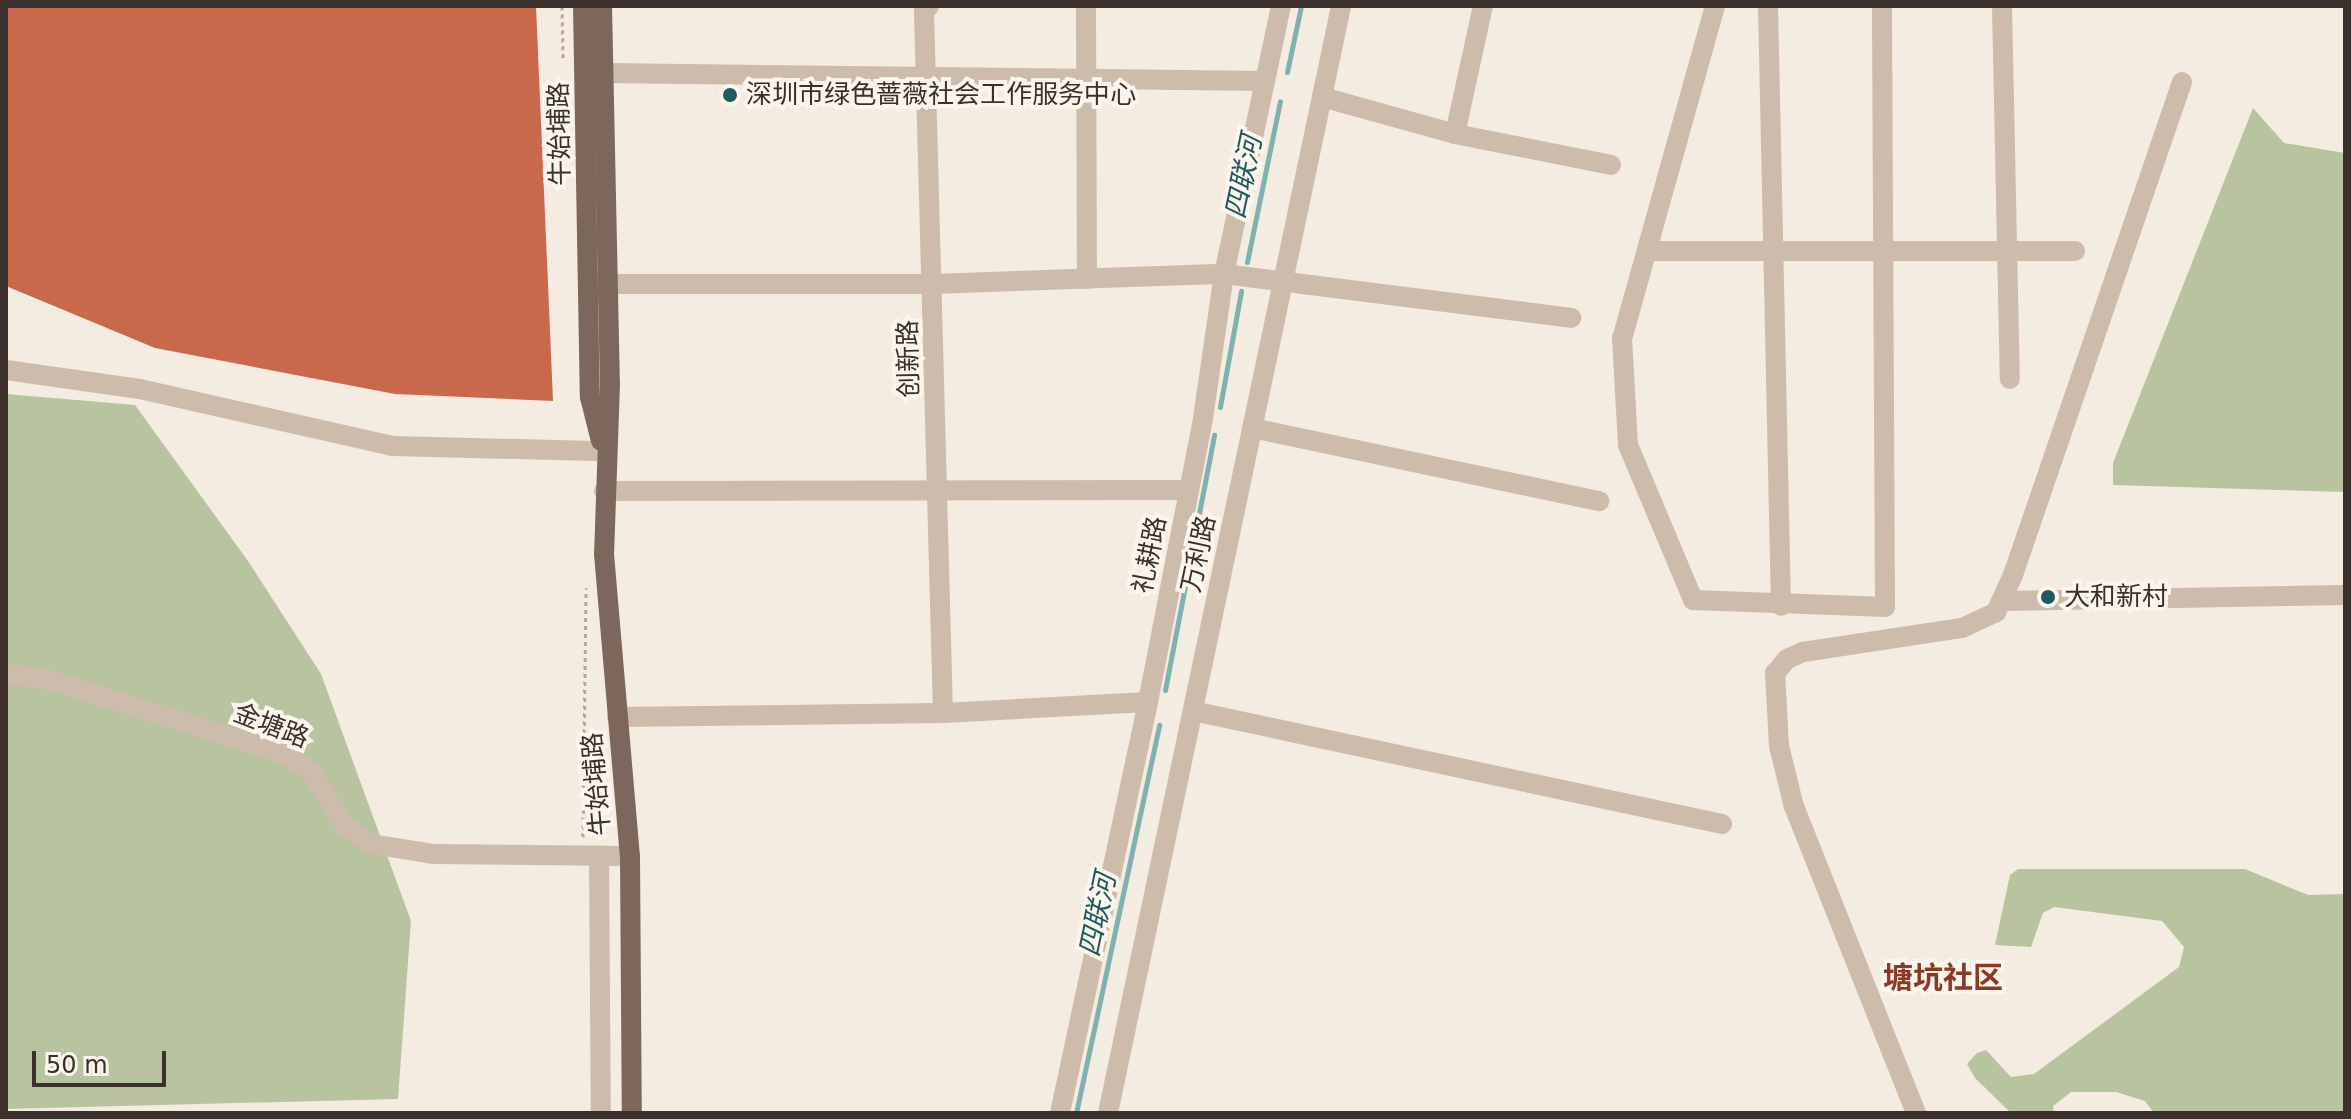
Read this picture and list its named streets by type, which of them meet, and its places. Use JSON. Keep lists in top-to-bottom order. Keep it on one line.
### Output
{"streets":{"main road":["牛始埔路"],"street":["创新路","万利路","礼耕路","金塘路"]},"crossings":[["牛始埔路","金塘路"]],"districts":["塘坑社区"],"water":["四联河"],"places":["深圳市绿色蔷薇社会工作服务中心","大和新村"],"scale_bar":"50 m"}
